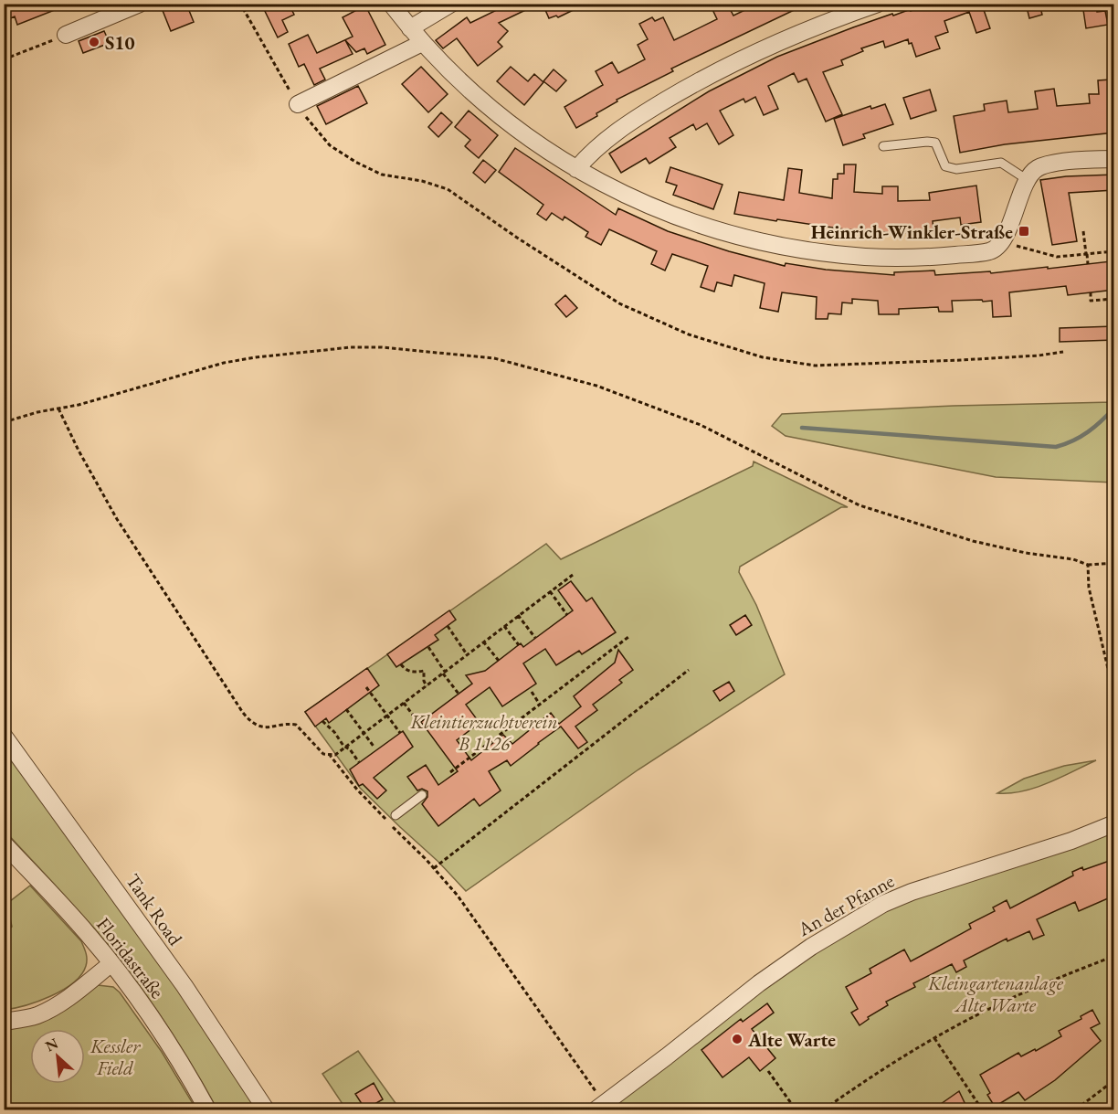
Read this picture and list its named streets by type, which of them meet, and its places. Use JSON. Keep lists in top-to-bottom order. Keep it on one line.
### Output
{"streets":{"street":["An der Pfanne","Tank Road","Floridastraße"]},"parks":["Kleintierzuchtverein B 1126","Kleingartenanlage Alte Warte","Kessler Field"],"places":{"other":["S10","Alte Warte"],"transit":["Heinrich-Winkler-Straße"]},"north":"top left"}
